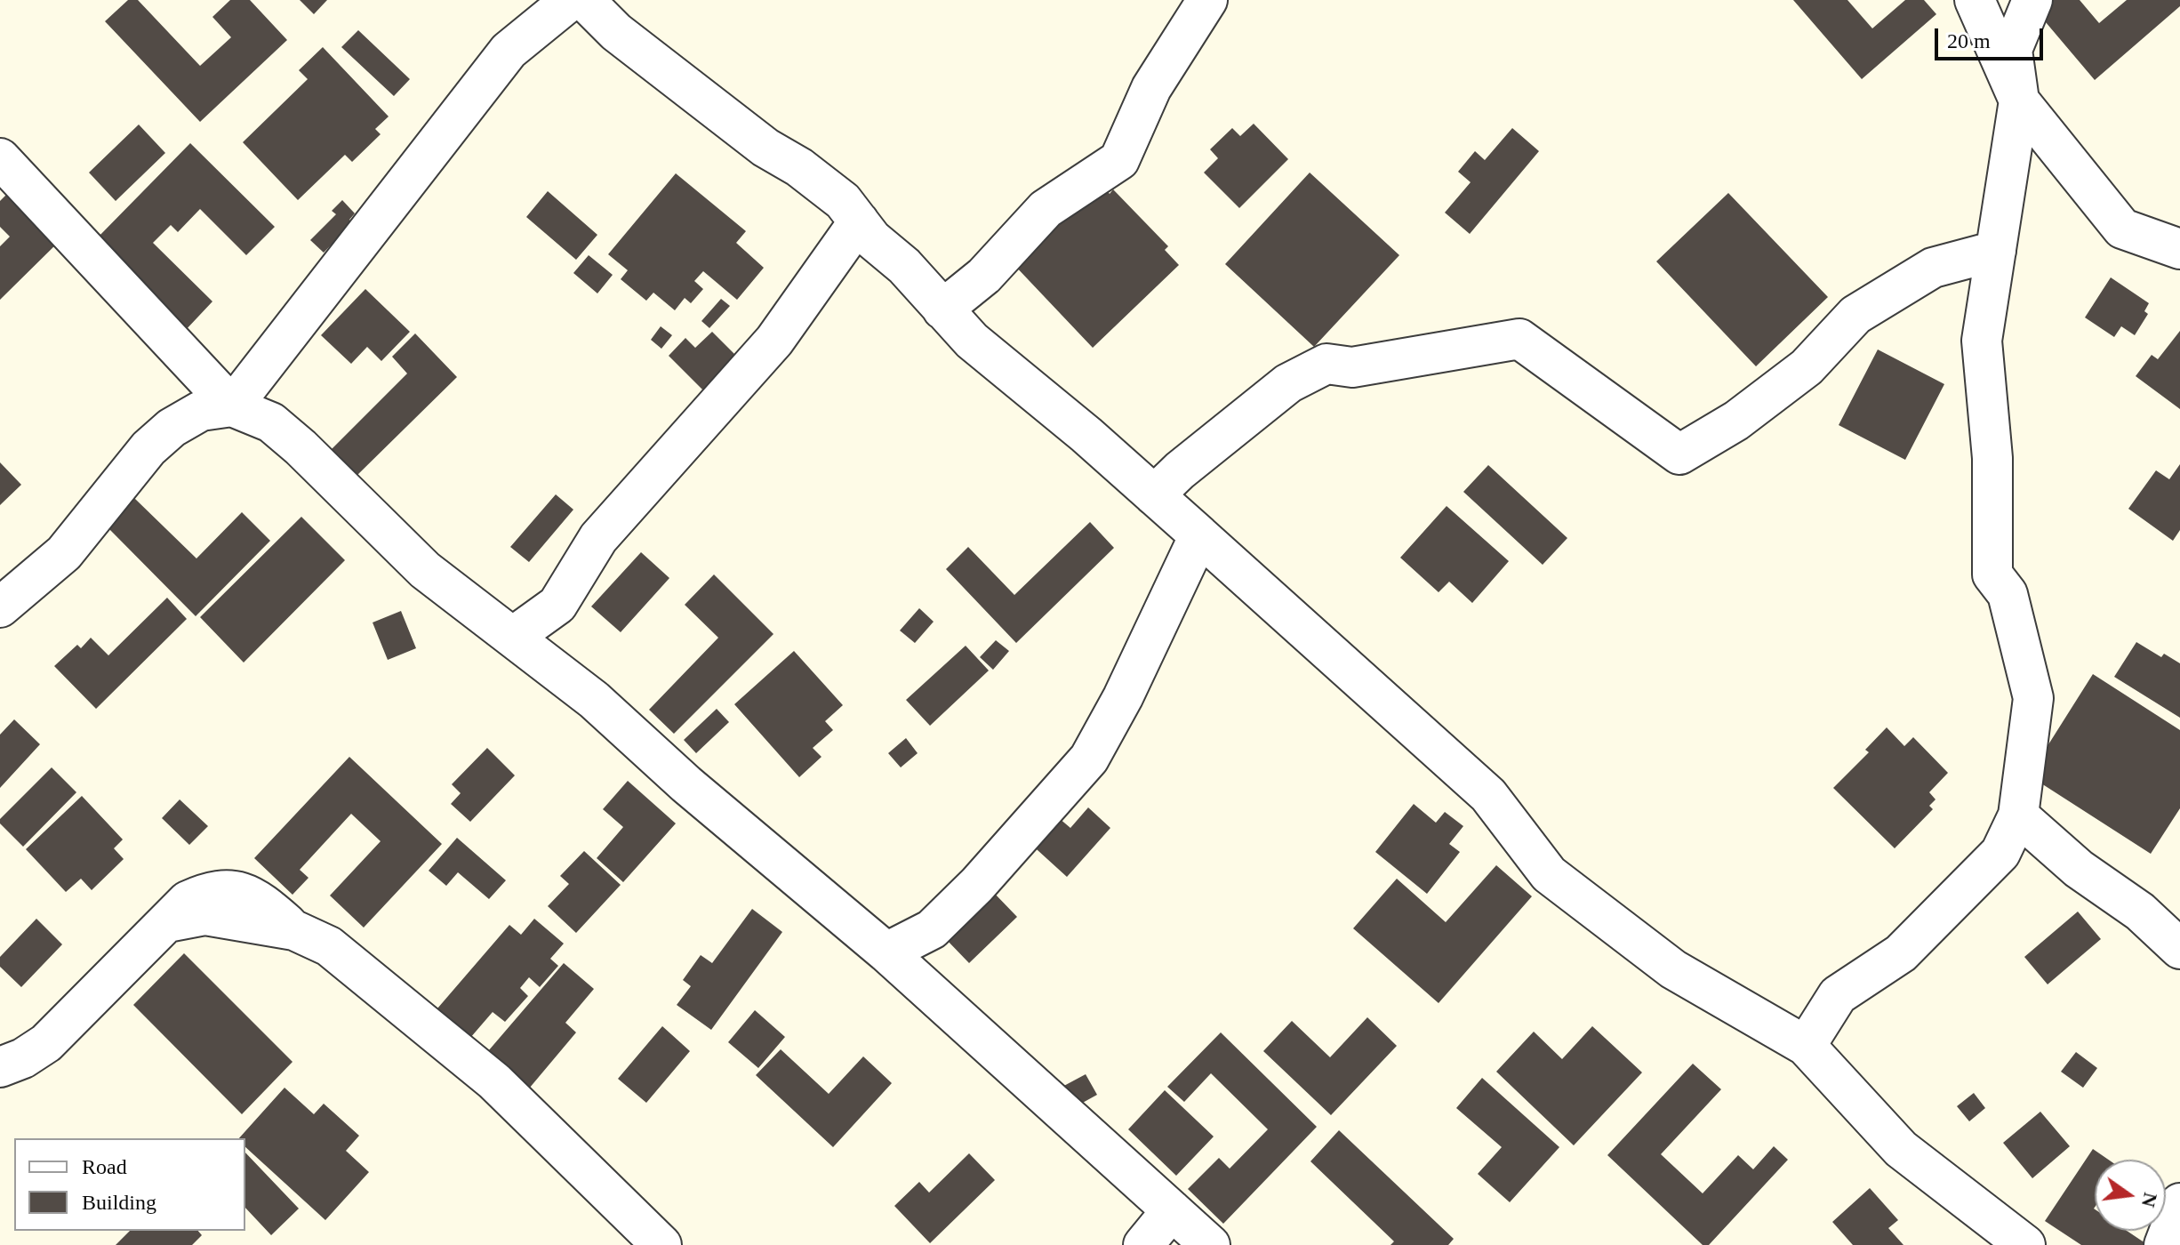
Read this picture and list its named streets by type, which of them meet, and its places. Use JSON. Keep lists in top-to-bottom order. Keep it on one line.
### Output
{"legend":["Road","Building"],"scale_bar":"20 m","north":"right"}
